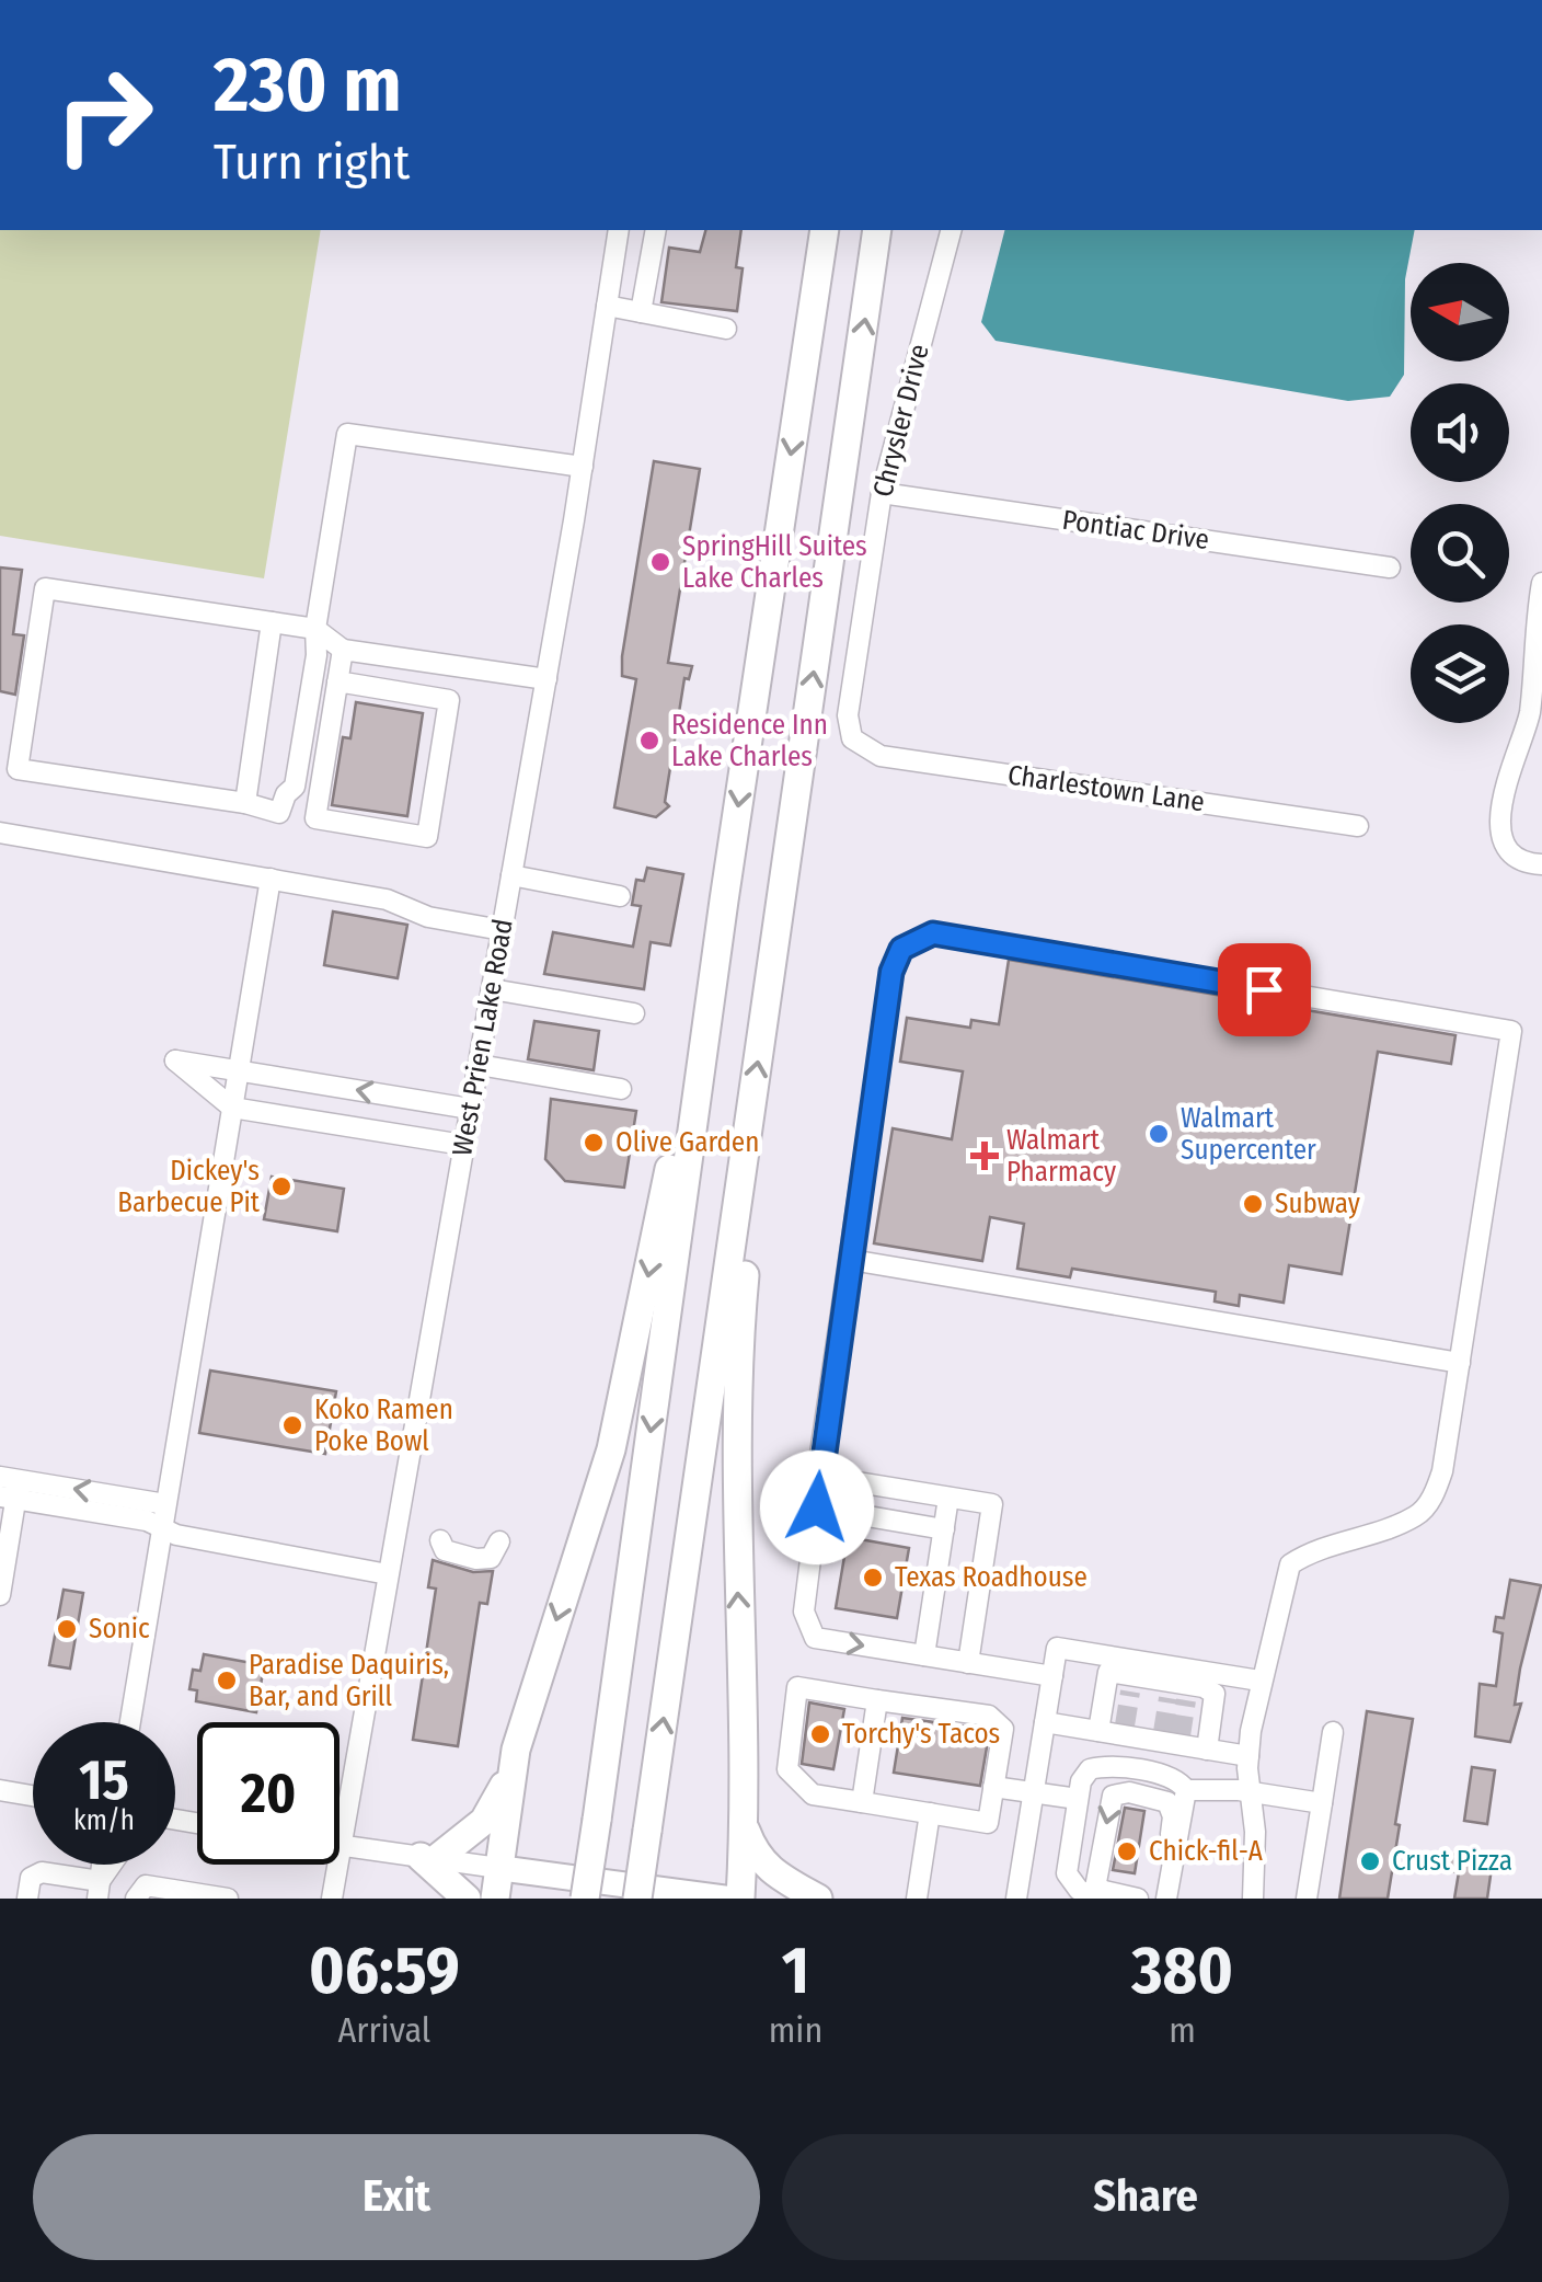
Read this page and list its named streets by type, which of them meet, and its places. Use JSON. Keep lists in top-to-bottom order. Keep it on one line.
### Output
{"streets":{"street":["Chrysler Drive","Pontiac Drive","Charlestown Lane","West Prien Lake Road"]},"crossings":[["Chrysler Drive","Pontiac Drive"],["Chrysler Drive","Charlestown Lane"]],"places":{"other":["SpringHill Suites Lake Charles","Residence Inn Lake Charles","Walmart Supercenter","Olive Garden","Dickey's Barbecue Pit","Subway","Koko Ramen Poke Bowl","Texas Roadhouse","Sonic","Paradise Daquiris, Bar, and Grill","Torchy's Tacos","Chick-fil-A","Crust Pizza"],"health":["Walmart Pharmacy"]},"north":"left","page":{"turn":["230 m","Turn right"],"speed":"15 km/h","limit":"20","eta":["06:59","Arrival","1","min","380","m"],"buttons":["Exit","Share"]}}
